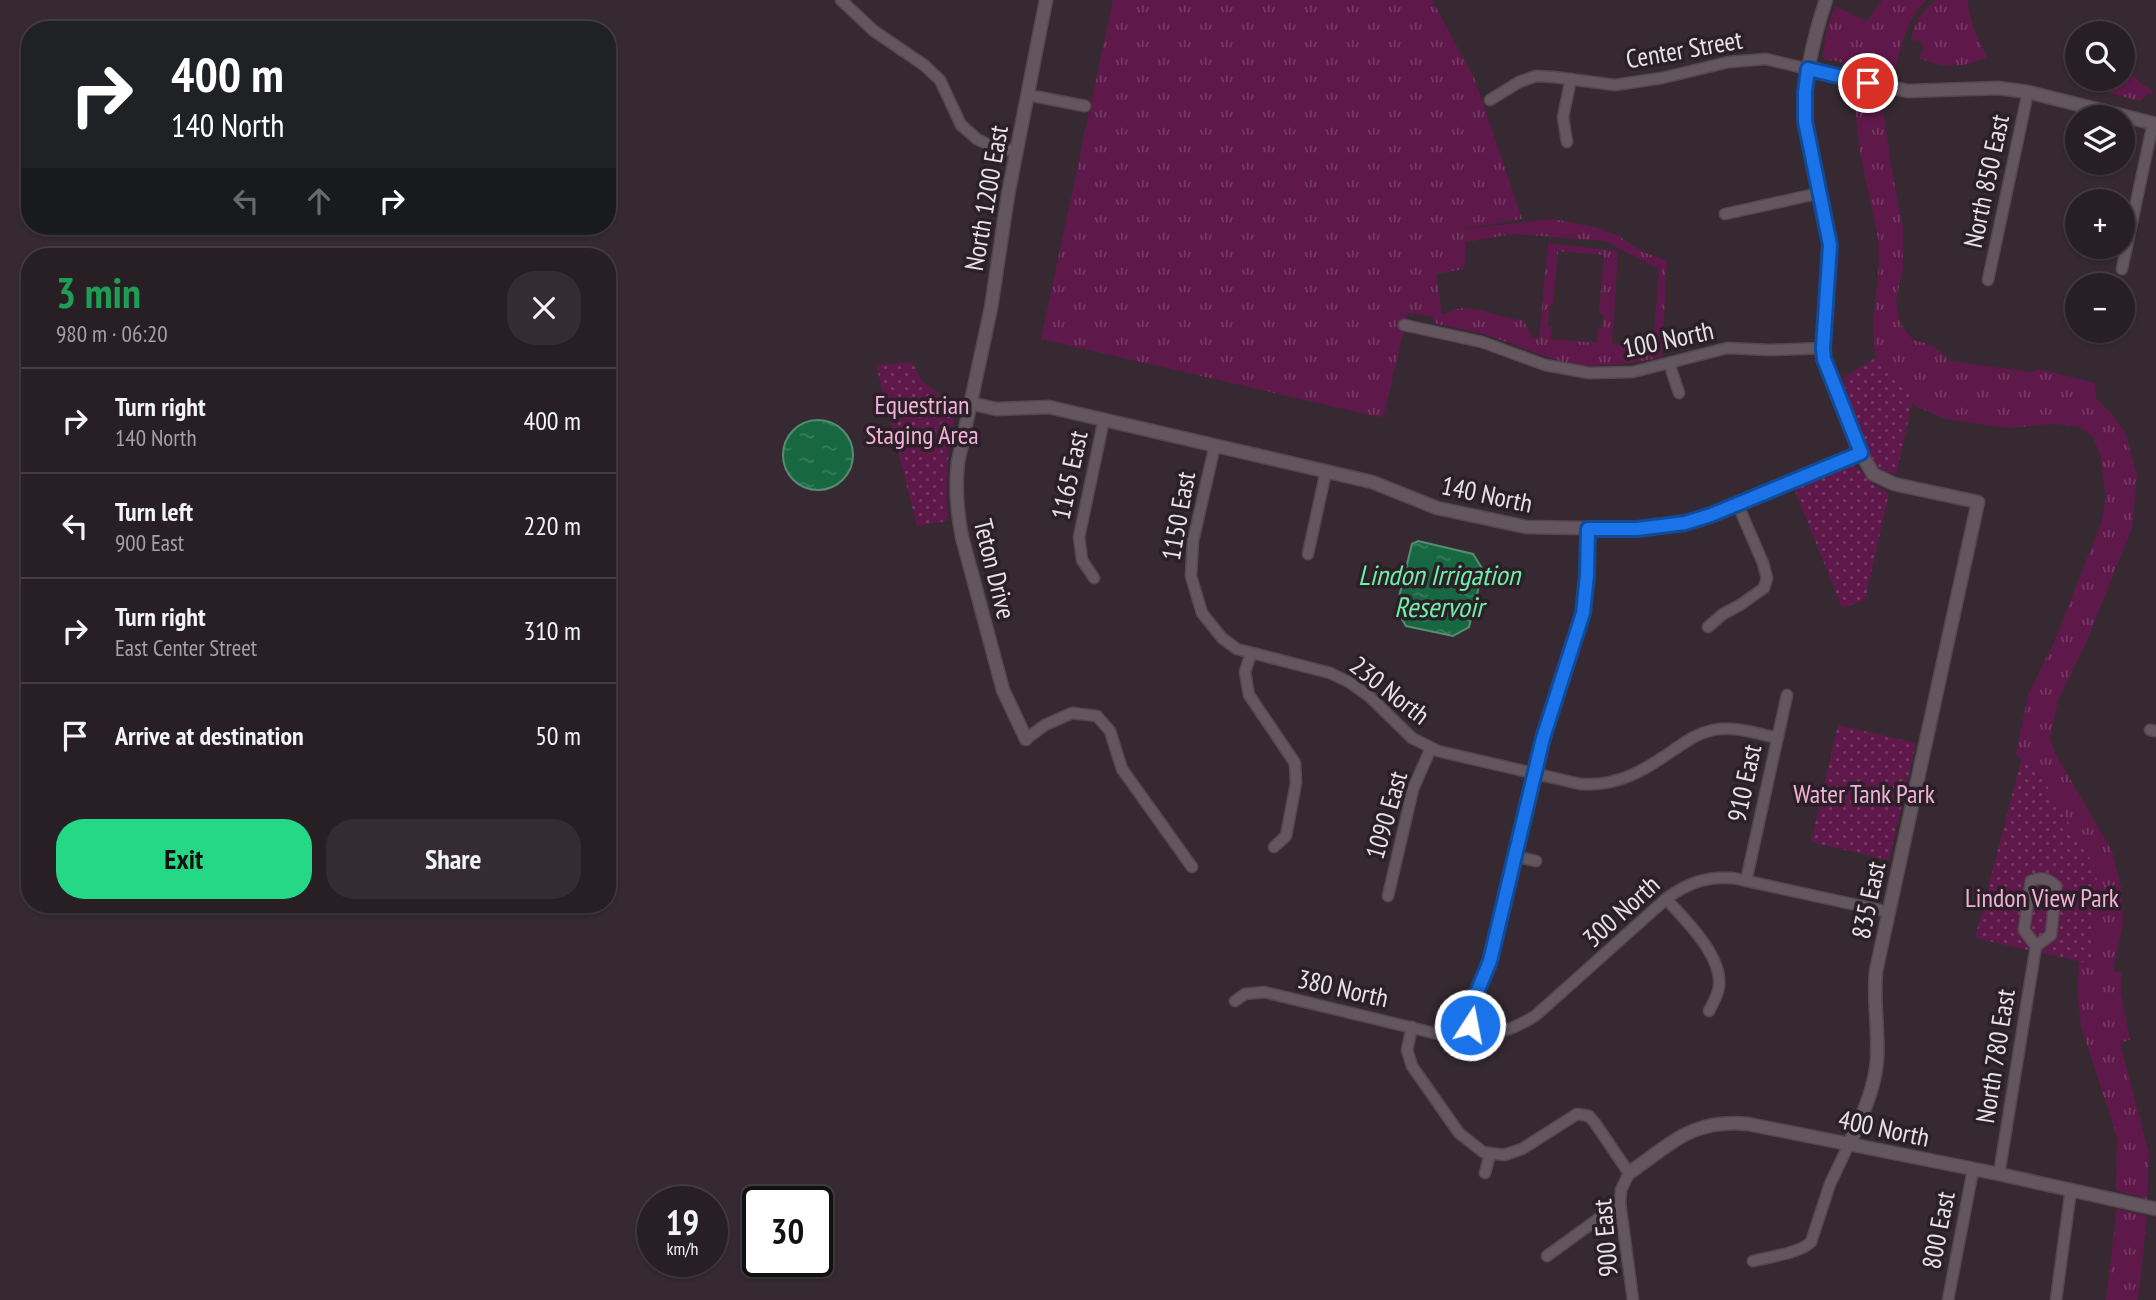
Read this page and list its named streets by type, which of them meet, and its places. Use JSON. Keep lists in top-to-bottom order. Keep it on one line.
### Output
{"streets":{"street":["Center Street","North 850 East","North 1200 East","100 North","1165 East","140 North","1150 East","Teton Drive","230 North","910 East","1090 East","835 East","300 North","380 North","North 780 East","400 North","800 East","900 East"]},"crossings":[["North 1200 East","140 North"],["North 1200 East","Teton Drive"],["1165 East","140 North"],["140 North","1150 East"],["140 North","Teton Drive"],["140 North","835 East"],["1150 East","230 North"],["230 North","910 East"],["230 North","1090 East"],["910 East","300 North"],["835 East","300 North"],["835 East","400 North"],["300 North","380 North"],["North 780 East","400 North"],["400 North","800 East"],["400 North","900 East"]],"water":["Lindon Irrigation Reservoir"],"parks":["Equestrian Staging Area","Water Tank Park","Lindon View Park"],"page":{"map_buttons":["+","−"],"turn":["400 m","140 North"],"heading":["3 min","980 m · 06:20"],"list":[{"name":"Turn right","note":"140 North","value":"400 m"},{"name":"Turn left","note":"900 East","value":"220 m"},{"name":"Turn right","note":"East Center Street","value":"310 m"},{"name":"Arrive at destination","value":"50 m"}],"buttons":["Exit","Share"],"speed":"19 km/h","limit":"30"}}
